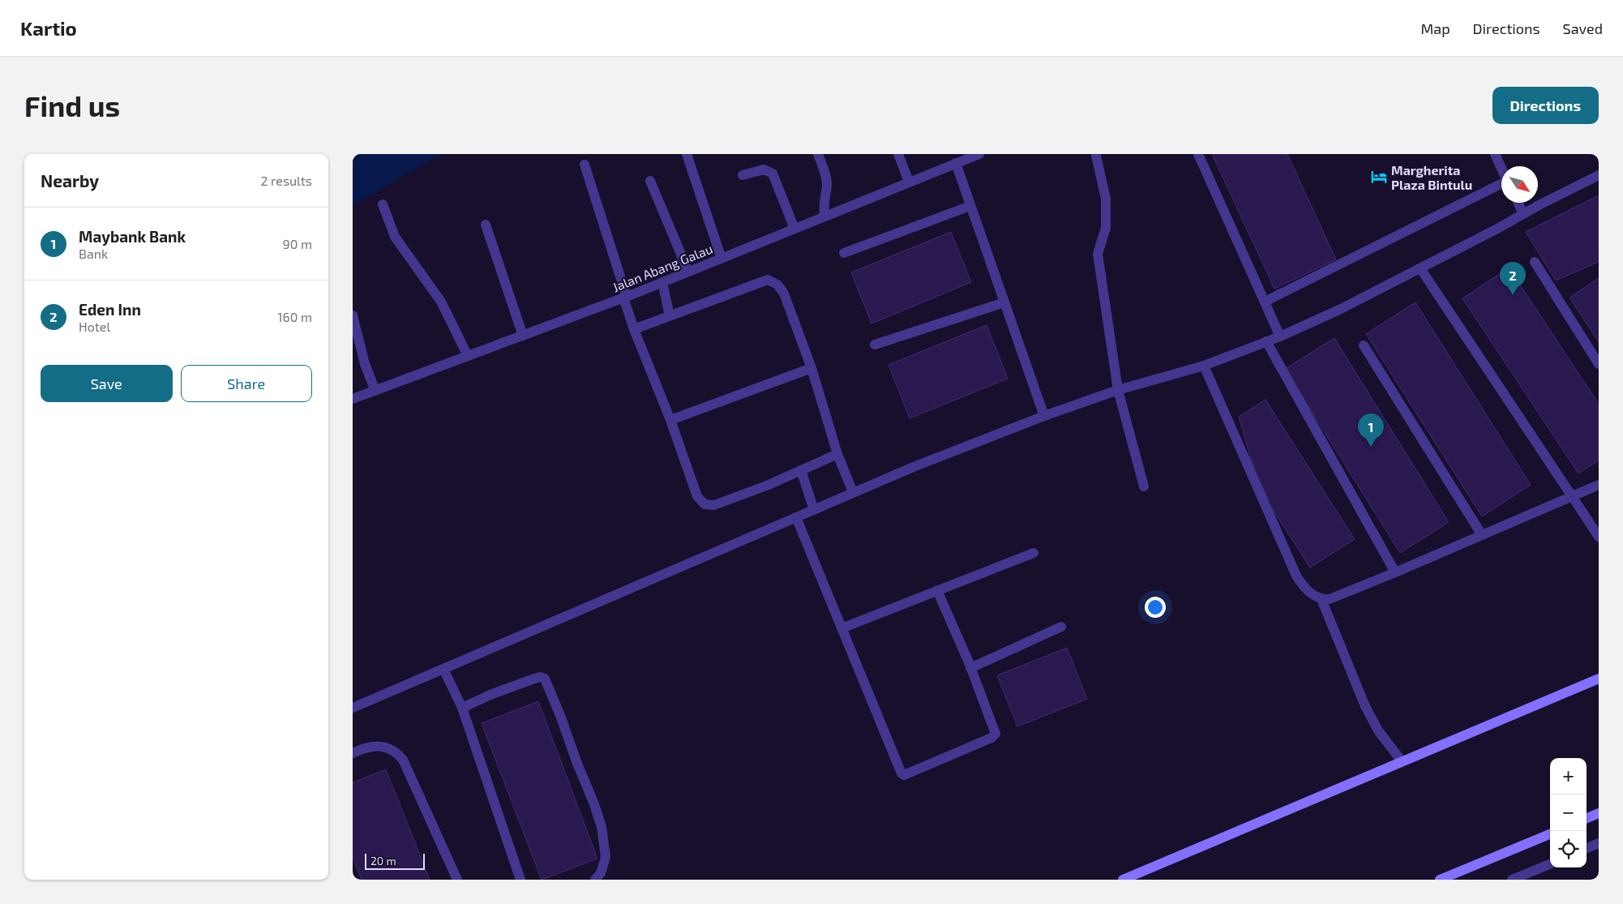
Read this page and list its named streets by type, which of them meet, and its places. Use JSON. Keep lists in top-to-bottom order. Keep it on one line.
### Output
{"streets":{"street":["Jalan Abang Galau"]},"places":{"hotel":["Margherita Plaza Bintulu"]},"scale_bar":"20 m","north":"bottom right","page":{"header":"Kartio","nav":["Map","Directions","Saved"],"buttons":["Directions",["Save","Share"]],"title":"Find us","heading":["Nearby","2 results"],"list":[{"mark":"1","name":"Maybank Bank","note":"Bank","value":"90 m"},{"mark":"2","name":"Eden Inn","note":"Hotel","value":"160 m"}],"pins":["2","1"],"map_buttons":["+","−"],"scale":"20 m"}}
